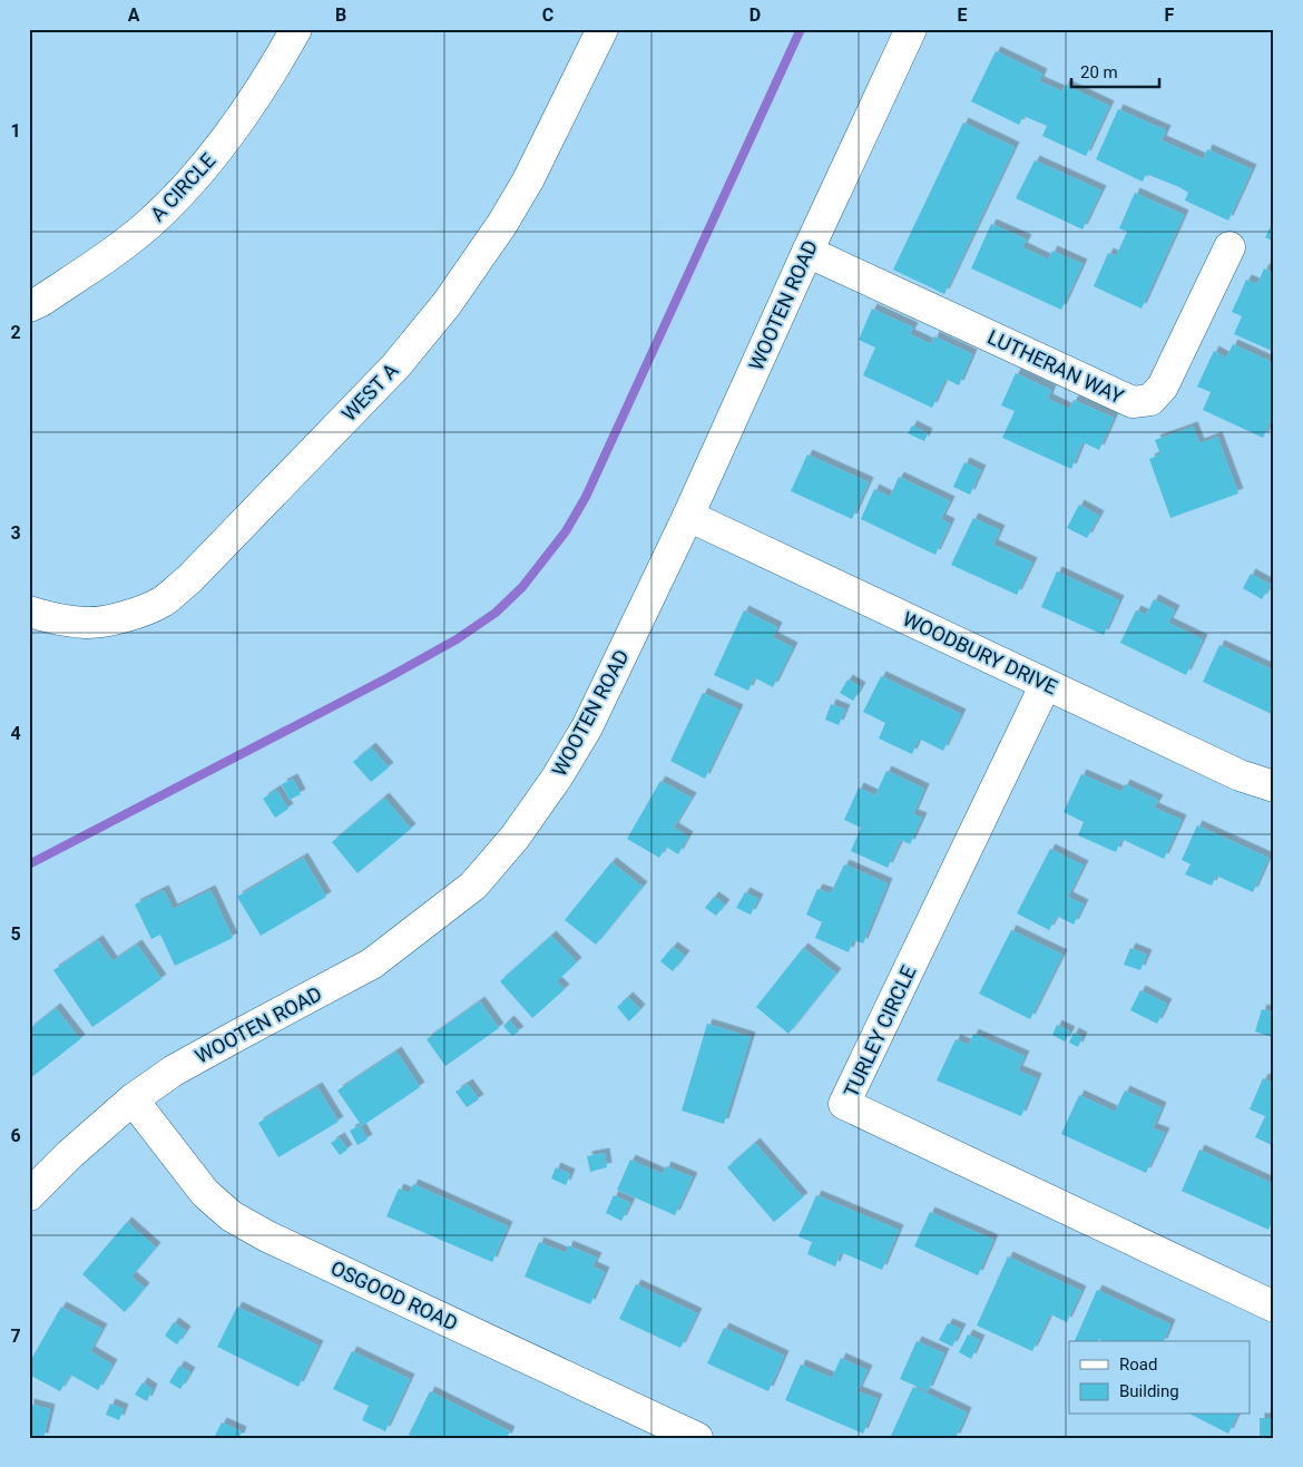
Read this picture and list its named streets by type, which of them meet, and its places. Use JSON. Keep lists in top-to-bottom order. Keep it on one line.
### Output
{"streets":{"street":["A CIRCLE","WOOTEN ROAD","LUTHERAN WAY","WEST A","WOODBURY DRIVE","TURLEY CIRCLE","OSGOOD ROAD"]},"crossings":[["WOOTEN ROAD","LUTHERAN WAY"],["WOOTEN ROAD","WOODBURY DRIVE"],["WOOTEN ROAD","OSGOOD ROAD"],["WOODBURY DRIVE","TURLEY CIRCLE"]],"legend":["Road","Building"],"scale_bar":"20 m","grid":{"columns":["A","B","C","D","E","F"],"rows":["1","2","3","4","5","6","7"]}}
